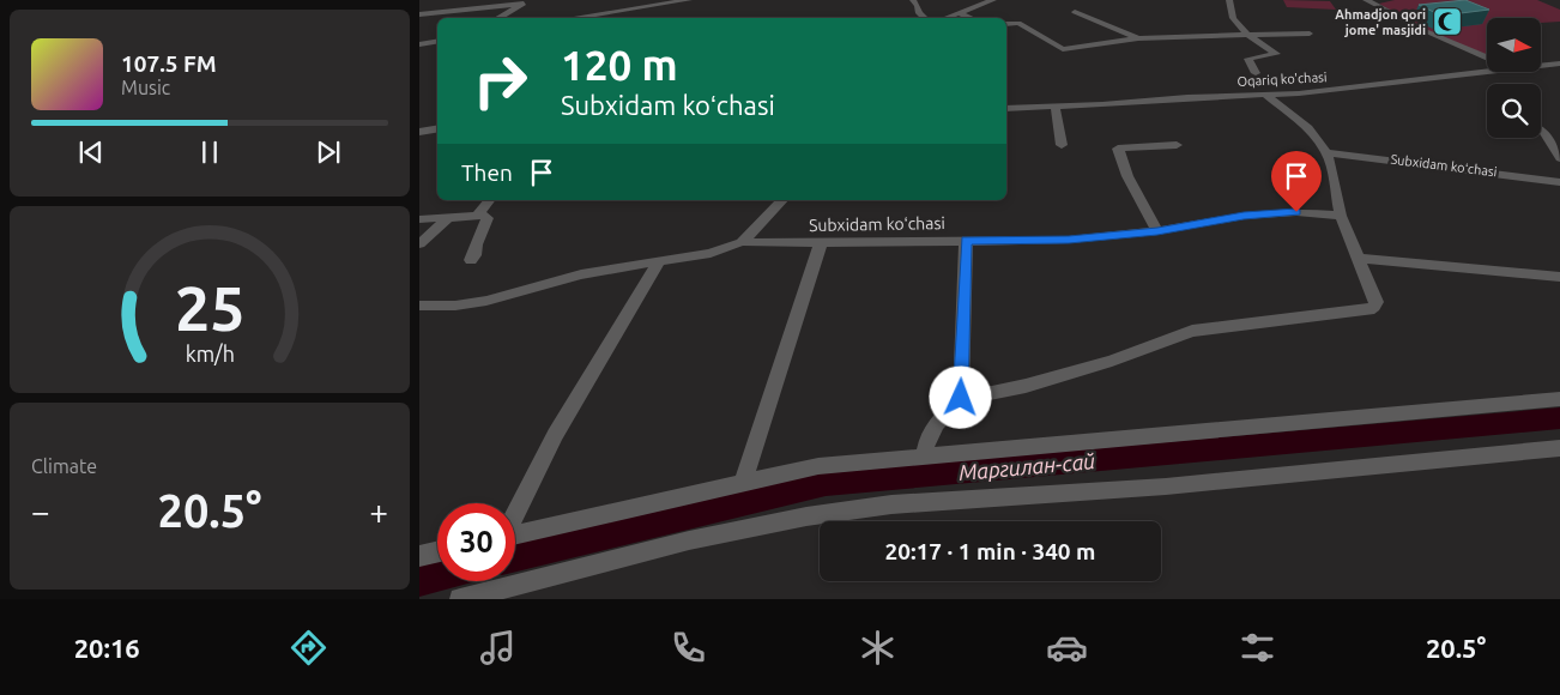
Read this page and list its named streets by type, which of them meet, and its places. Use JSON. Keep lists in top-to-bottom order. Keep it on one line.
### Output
{"streets":{"street":["Oqariq ko'chasi","Subxidam koʻchasi"]},"water":["Маргилан-сай"],"places":{"mosque":["Ahmadjon qori jome' masjidi"]},"north":"right","page":{"turn":["120 m","Subxidam koʻchasi"],"song":["107.5 FM","Music"],"then":"Then","tile":"Climate","heat":["−","20.5°","+"],"limit":"30","trip":"20:17 · 1 min · 340 m","tabs":["20:16","20.5°"],"gauge":["25","km/h"]}}
